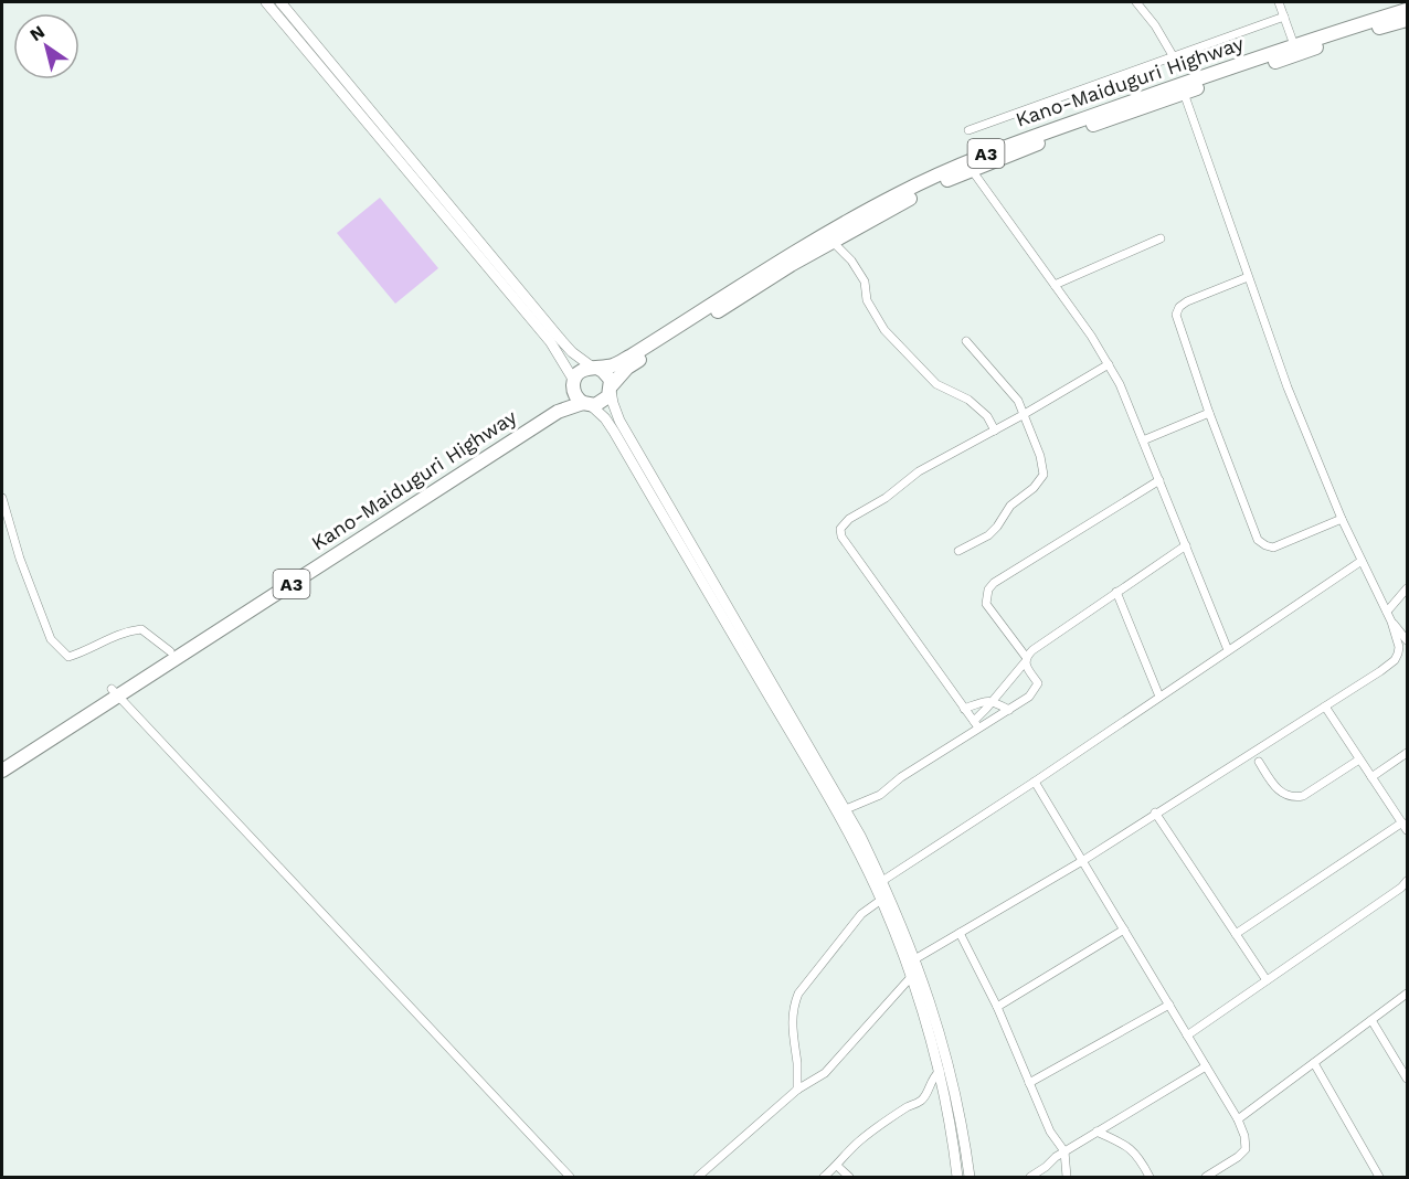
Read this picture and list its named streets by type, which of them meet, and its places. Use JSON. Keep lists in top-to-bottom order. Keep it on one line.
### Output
{"streets":{"highway":["Kano-Maiduguri Highway","A3"]},"crossings":[["Kano-Maiduguri Highway","A3"]],"north":"top left"}
